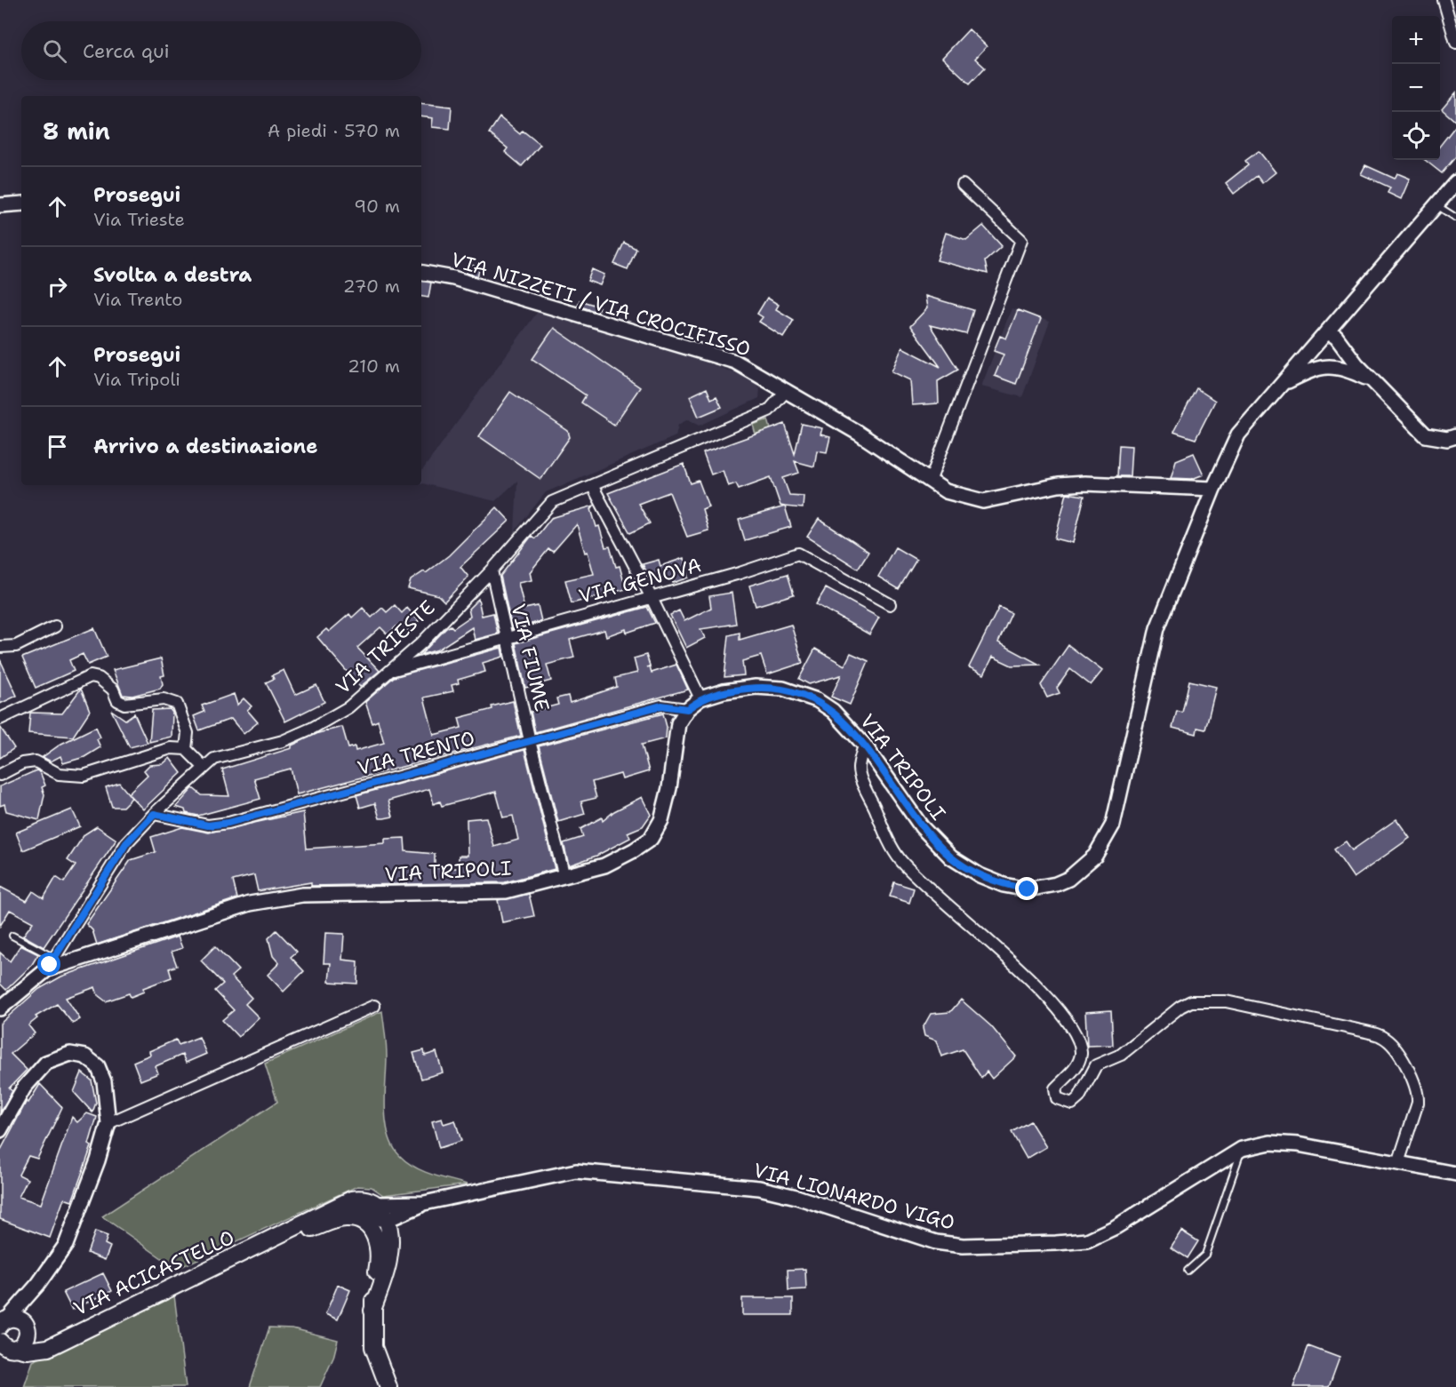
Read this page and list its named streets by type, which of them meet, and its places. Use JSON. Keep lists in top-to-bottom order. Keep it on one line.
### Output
{"streets":{"main road":["VIA ACICASTELLO"],"street":["VIA NIZZETI / VIA CROCIFISSO","VIA GENOVA","VIA TRIESTE","VIA FIUME","VIA TRENTO","VIA TRIPOLI","VIA LIONARDO VIGO"]},"crossings":[["VIA NIZZETI / VIA CROCIFISSO","VIA TRIESTE"],["VIA NIZZETI / VIA CROCIFISSO","VIA TRIPOLI"],["VIA GENOVA","VIA TRIESTE"],["VIA GENOVA","VIA FIUME"],["VIA TRIESTE","VIA FIUME"],["VIA TRIESTE","VIA TRENTO"],["VIA TRIESTE","VIA TRIPOLI"],["VIA FIUME","VIA TRENTO"],["VIA FIUME","VIA TRIPOLI"],["VIA TRENTO","VIA TRIPOLI"]],"page":{"map_buttons":["+","−"],"search":"Cerca qui","heading":["8 min","A piedi · 570 m"],"list":[["Prosegui","Via Trieste","90 m"],["Svolta a destra","Via Trento","270 m"],["Prosegui","Via Tripoli","210 m"],"Arrivo a destinazione"]}}
